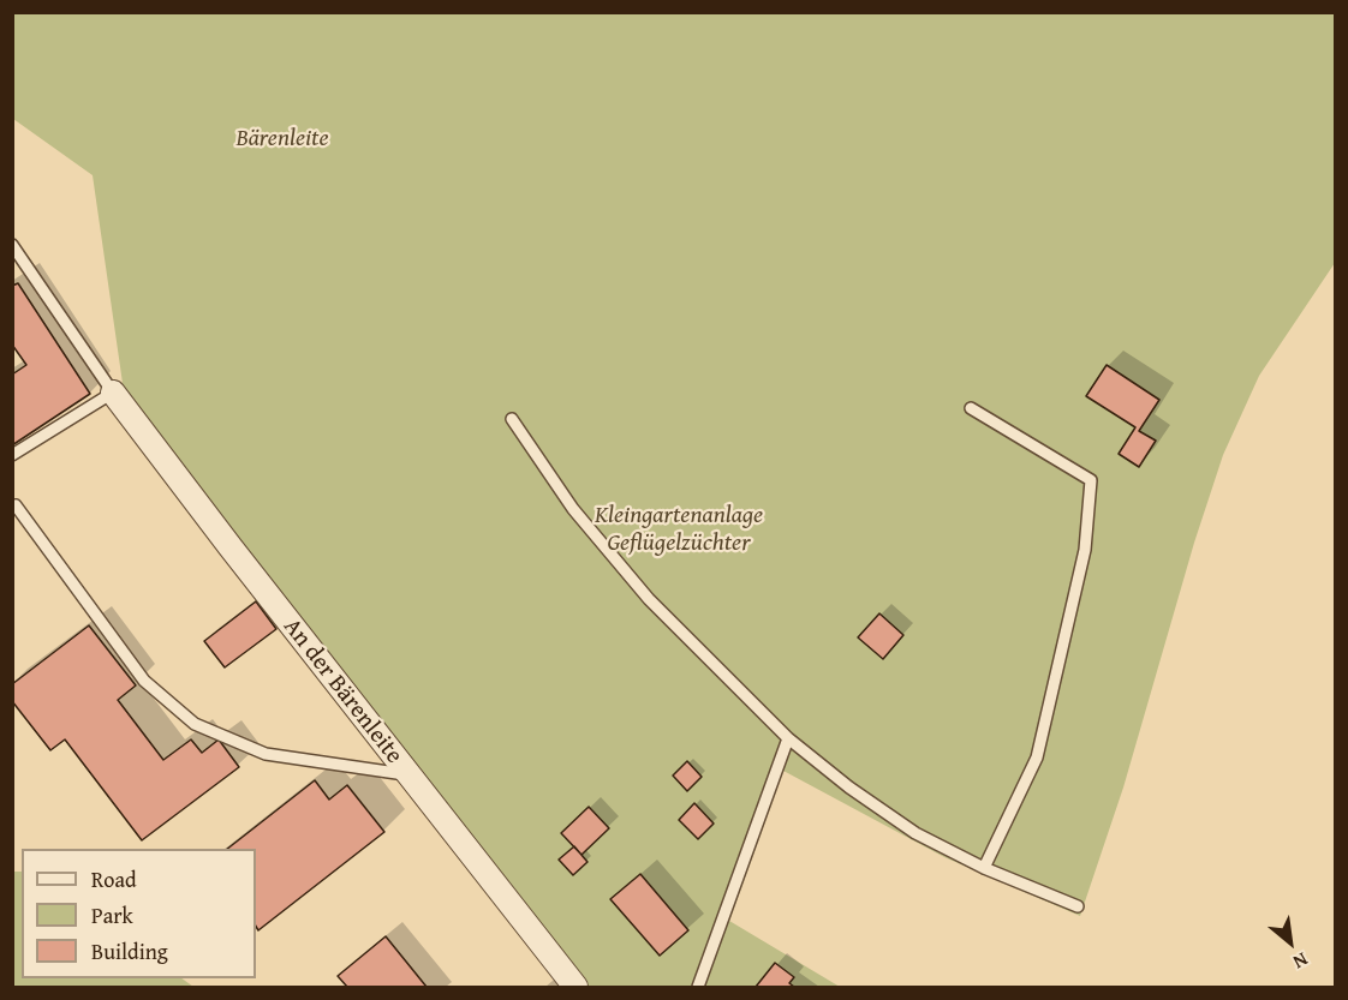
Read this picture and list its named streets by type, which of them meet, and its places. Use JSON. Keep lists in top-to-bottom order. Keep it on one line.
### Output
{"streets":{"street":["An der Bärenleite"]},"parks":["Bärenleite","Kleingartenanlage Geflügelzüchter"],"legend":["Road","Park","Building"],"north":"bottom right"}
